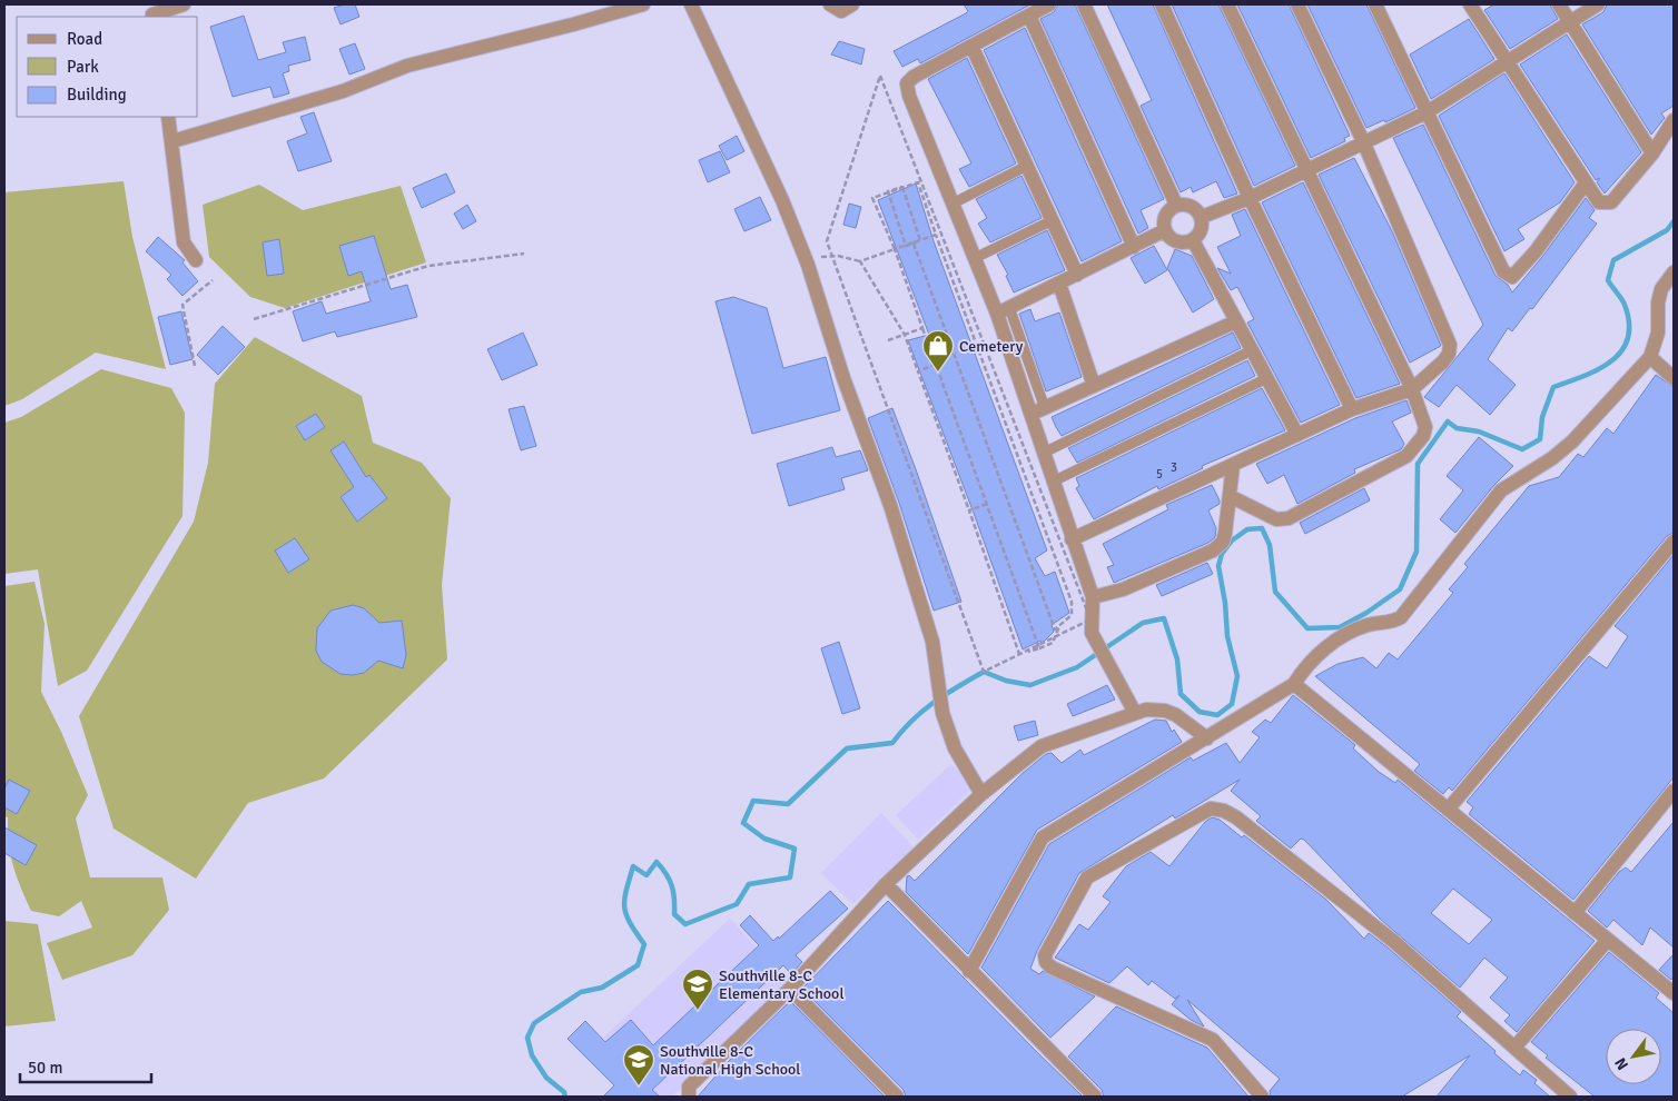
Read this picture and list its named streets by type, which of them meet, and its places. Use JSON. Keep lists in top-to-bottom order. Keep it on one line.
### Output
{"places":{"shop":["Cemetery"],"school or university":["Southville 8-C Elementary School","Southville 8-C National High School"]},"house_numbers":["3","5"],"legend":["Road","Park","Building"],"scale_bar":"50 m","north":"bottom left"}
